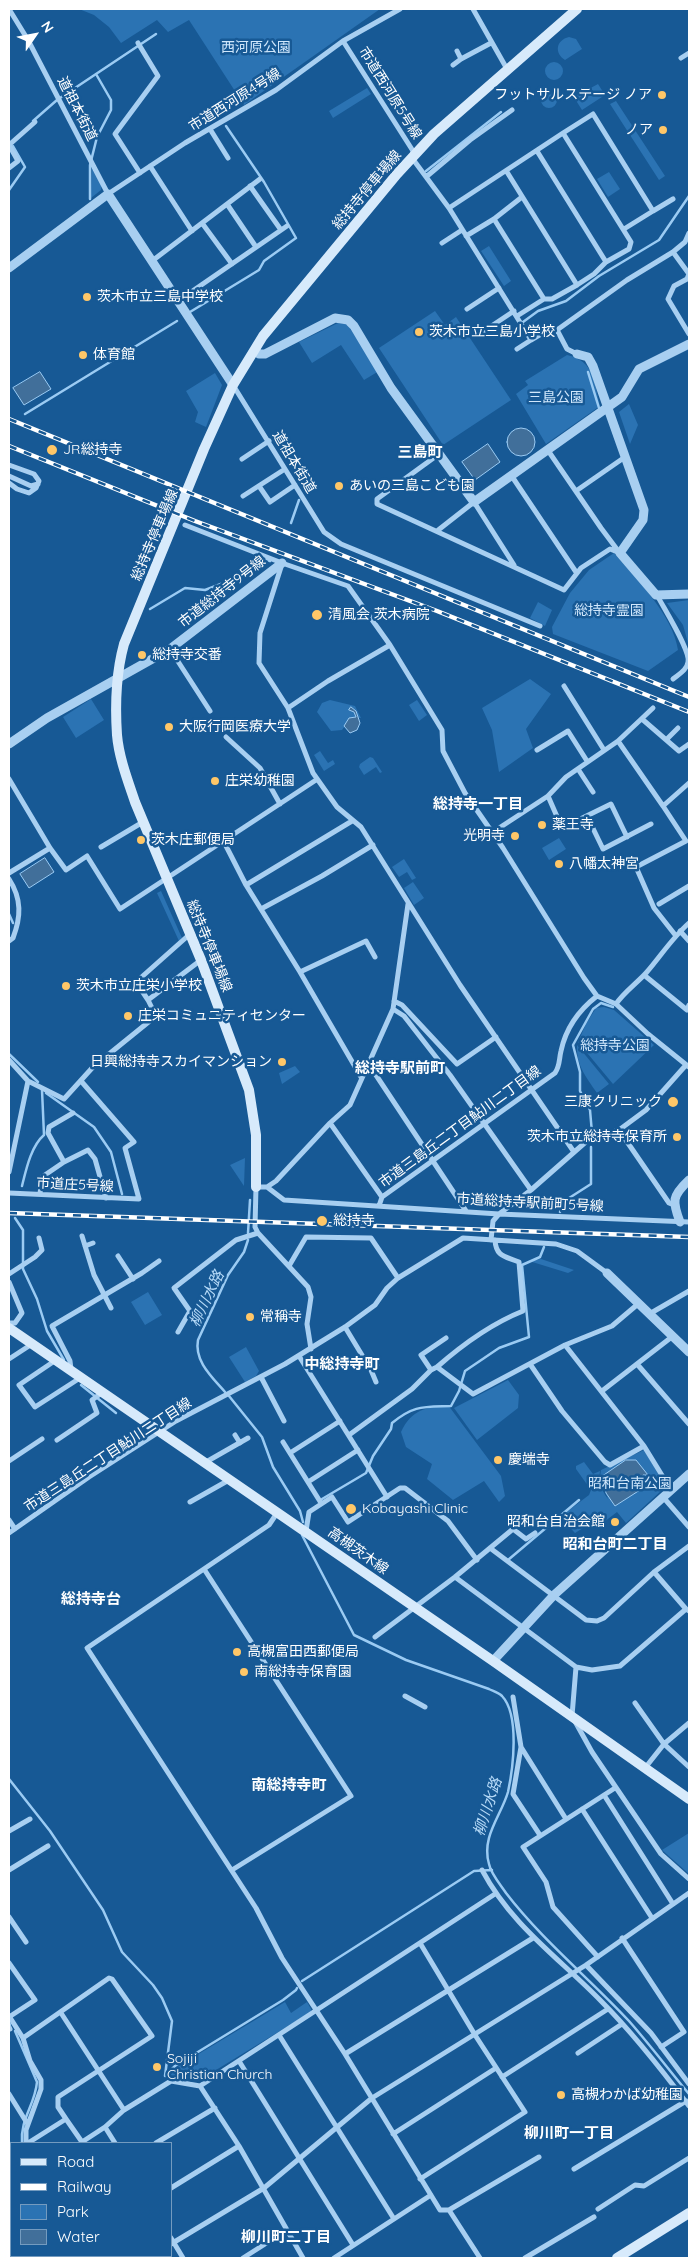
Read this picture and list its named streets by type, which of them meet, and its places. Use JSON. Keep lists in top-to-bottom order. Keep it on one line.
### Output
{"streets":{"main road":["総持寺停車場線","高槻茨木線"],"street":["市道西河原5号線","市道西河原4号線","道祖本街道","市道総持寺9号線","市道三島丘二丁目鮎川二丁目線","市道庄5号線","市道総持寺駅前町5号線"]},"crossings":[["市道西河原5号線","市道西河原4号線"],["市道西河原5号線","総持寺停車場線"],["市道西河原4号線","道祖本街道"],["道祖本街道","総持寺停車場線"],["総持寺停車場線","市道総持寺9号線"],["市道三島丘二丁目鮎川二丁目線","市道総持寺駅前町5号線"],["市道三島丘二丁目鮎川二丁目線","高槻茨木線"]],"districts":["三島町","総持寺一丁目","総持寺駅前町","中総持寺町","昭和台町二丁目","総持寺台","南総持寺町","柳川町一丁目","柳川町二丁目"],"water":["柳川水路"],"parks":["西河原公園","三島公園","総持寺霊園","総持寺公園","昭和台南公園"],"places":["フットサルステージ ノア","ノア","茨木市立三島中学校","茨木市立三島小学校","体育館","JR総持寺","あいの三島こども園","清風会 茨木病院","総持寺交番","大阪行岡医療大学","庄栄幼稚園","薬王寺","光明寺","茨木庄郵便局","八幡太神宮","茨木市立庄栄小学校","庄栄コミュニティセンター","日興総持寺スカイマンション","三康クリニック","茨木市立総持寺保育所","総持寺","常稱寺","慶端寺","Kobayashi Clinic","昭和台自治会館","高槻富田西郵便局","南総持寺保育園","Sojiji Christian Church","高槻わかば幼稚園"],"legend":["Road","Railway","Park","Water"],"north":"top right"}
